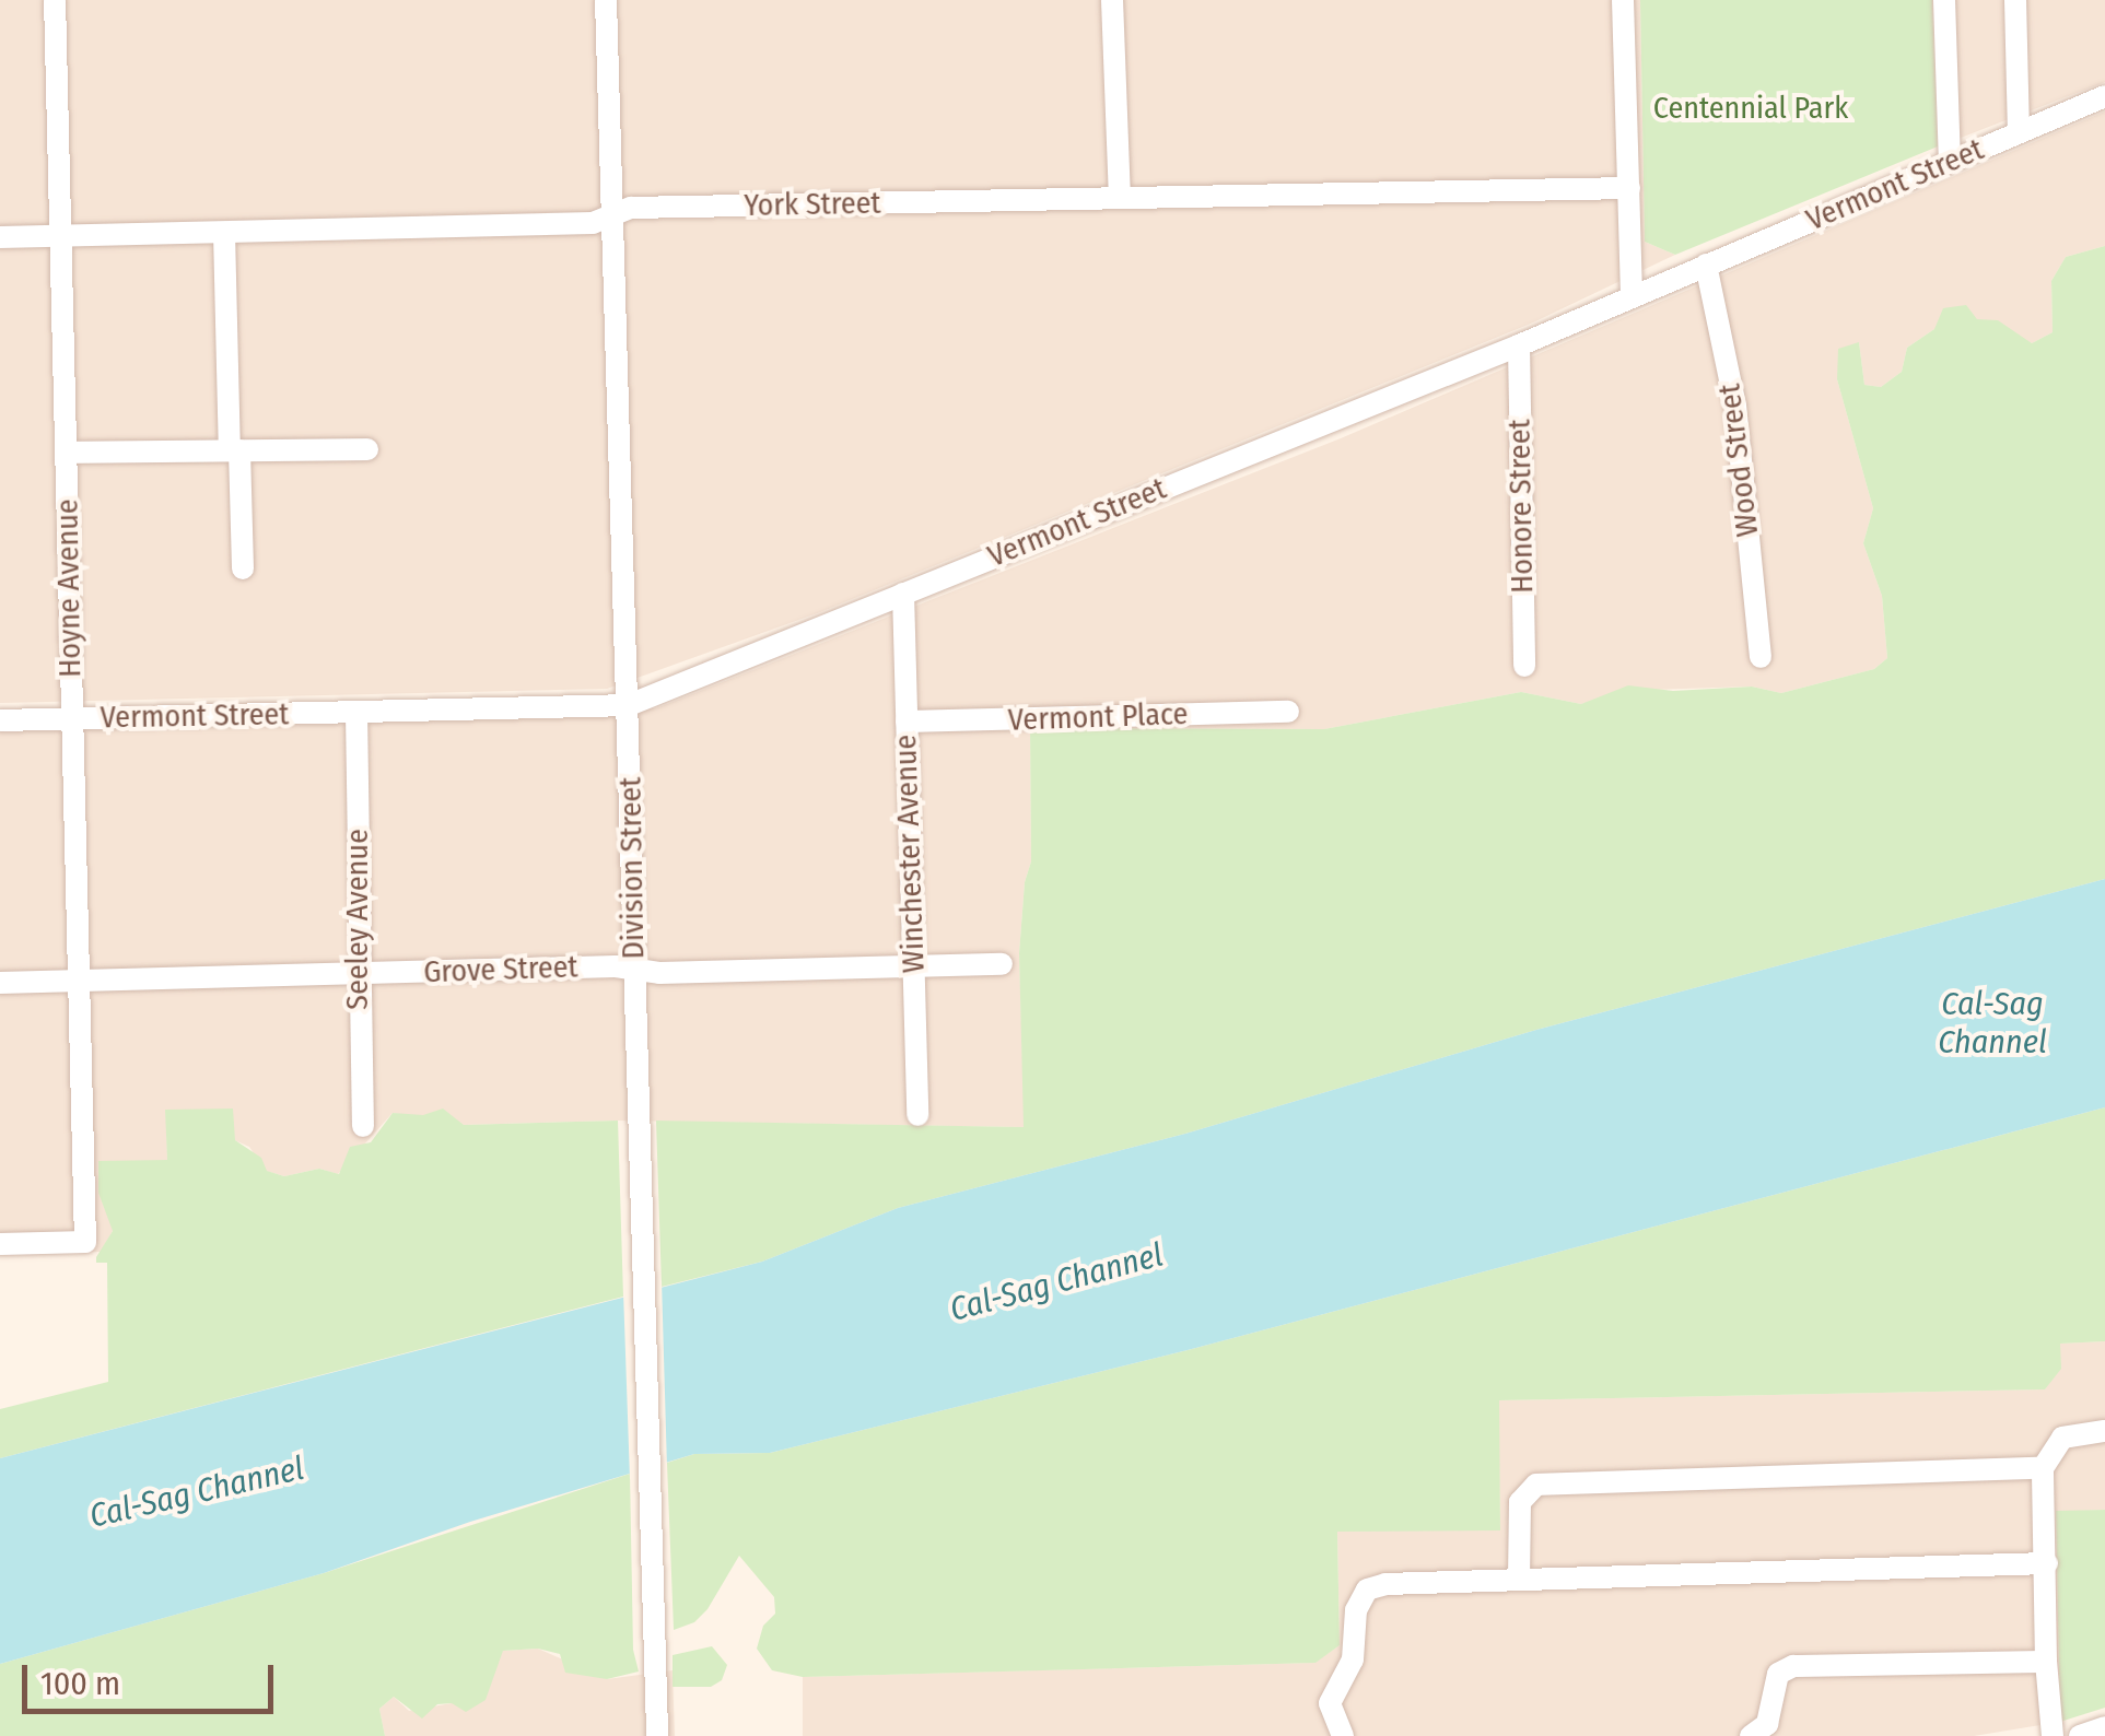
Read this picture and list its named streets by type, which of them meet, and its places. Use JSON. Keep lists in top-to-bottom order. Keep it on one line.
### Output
{"streets":{"street":["Vermont Street","York Street","Wood Street","Honore Street","Hoyne Avenue","Vermont Place","Winchester Avenue","Division Street","Seeley Avenue","Grove Street"]},"crossings":[["Vermont Street","Wood Street"],["Vermont Street","Honore Street"],["Vermont Street","Hoyne Avenue"],["Vermont Street","Winchester Avenue"],["Vermont Street","Division Street"],["Vermont Street","Seeley Avenue"],["York Street","Hoyne Avenue"],["York Street","Division Street"],["Hoyne Avenue","Grove Street"],["Vermont Place","Winchester Avenue"],["Winchester Avenue","Grove Street"],["Division Street","Grove Street"],["Seeley Avenue","Grove Street"]],"water":["Cal-Sag Channel"],"parks":["Centennial Park"],"scale_bar":"100 m"}
